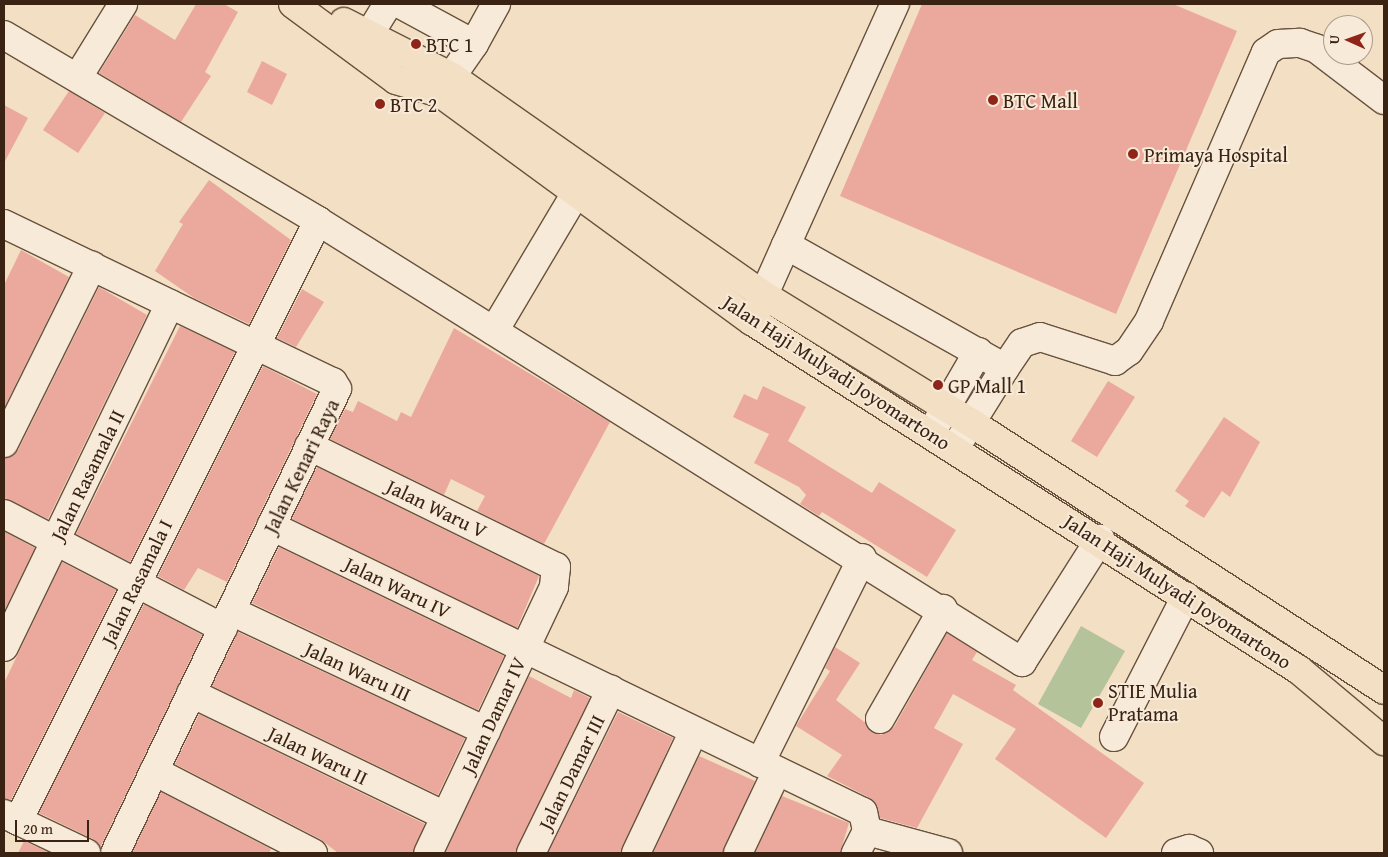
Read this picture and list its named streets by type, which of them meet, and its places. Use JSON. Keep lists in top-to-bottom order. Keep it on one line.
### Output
{"streets":{"main road":["Jalan Haji Mulyadi Joyomartono"],"street":["Jalan Kenari Raya","Jalan Rasamala II","Jalan Waru V","Jalan Rasamala I","Jalan Waru IV","Jalan Waru III","Jalan Damar IV","Jalan Waru II","Jalan Damar III"]},"crossings":[["Jalan Kenari Raya","Jalan Rasamala II"],["Jalan Kenari Raya","Jalan Waru V"],["Jalan Kenari Raya","Jalan Rasamala I"],["Jalan Kenari Raya","Jalan Waru IV"],["Jalan Kenari Raya","Jalan Waru III"],["Jalan Kenari Raya","Jalan Waru II"],["Jalan Rasamala II","Jalan Waru III"],["Jalan Waru V","Jalan Damar IV"],["Jalan Rasamala I","Jalan Waru III"],["Jalan Waru IV","Jalan Damar IV"],["Jalan Waru IV","Jalan Damar III"],["Jalan Waru III","Jalan Damar IV"],["Jalan Damar IV","Jalan Waru II"]],"places":["BTC 1","BTC Mall","BTC 2","Primaya Hospital","GP Mall 1","STIE Mulia Pratama"],"scale_bar":"20 m","north":"left"}
